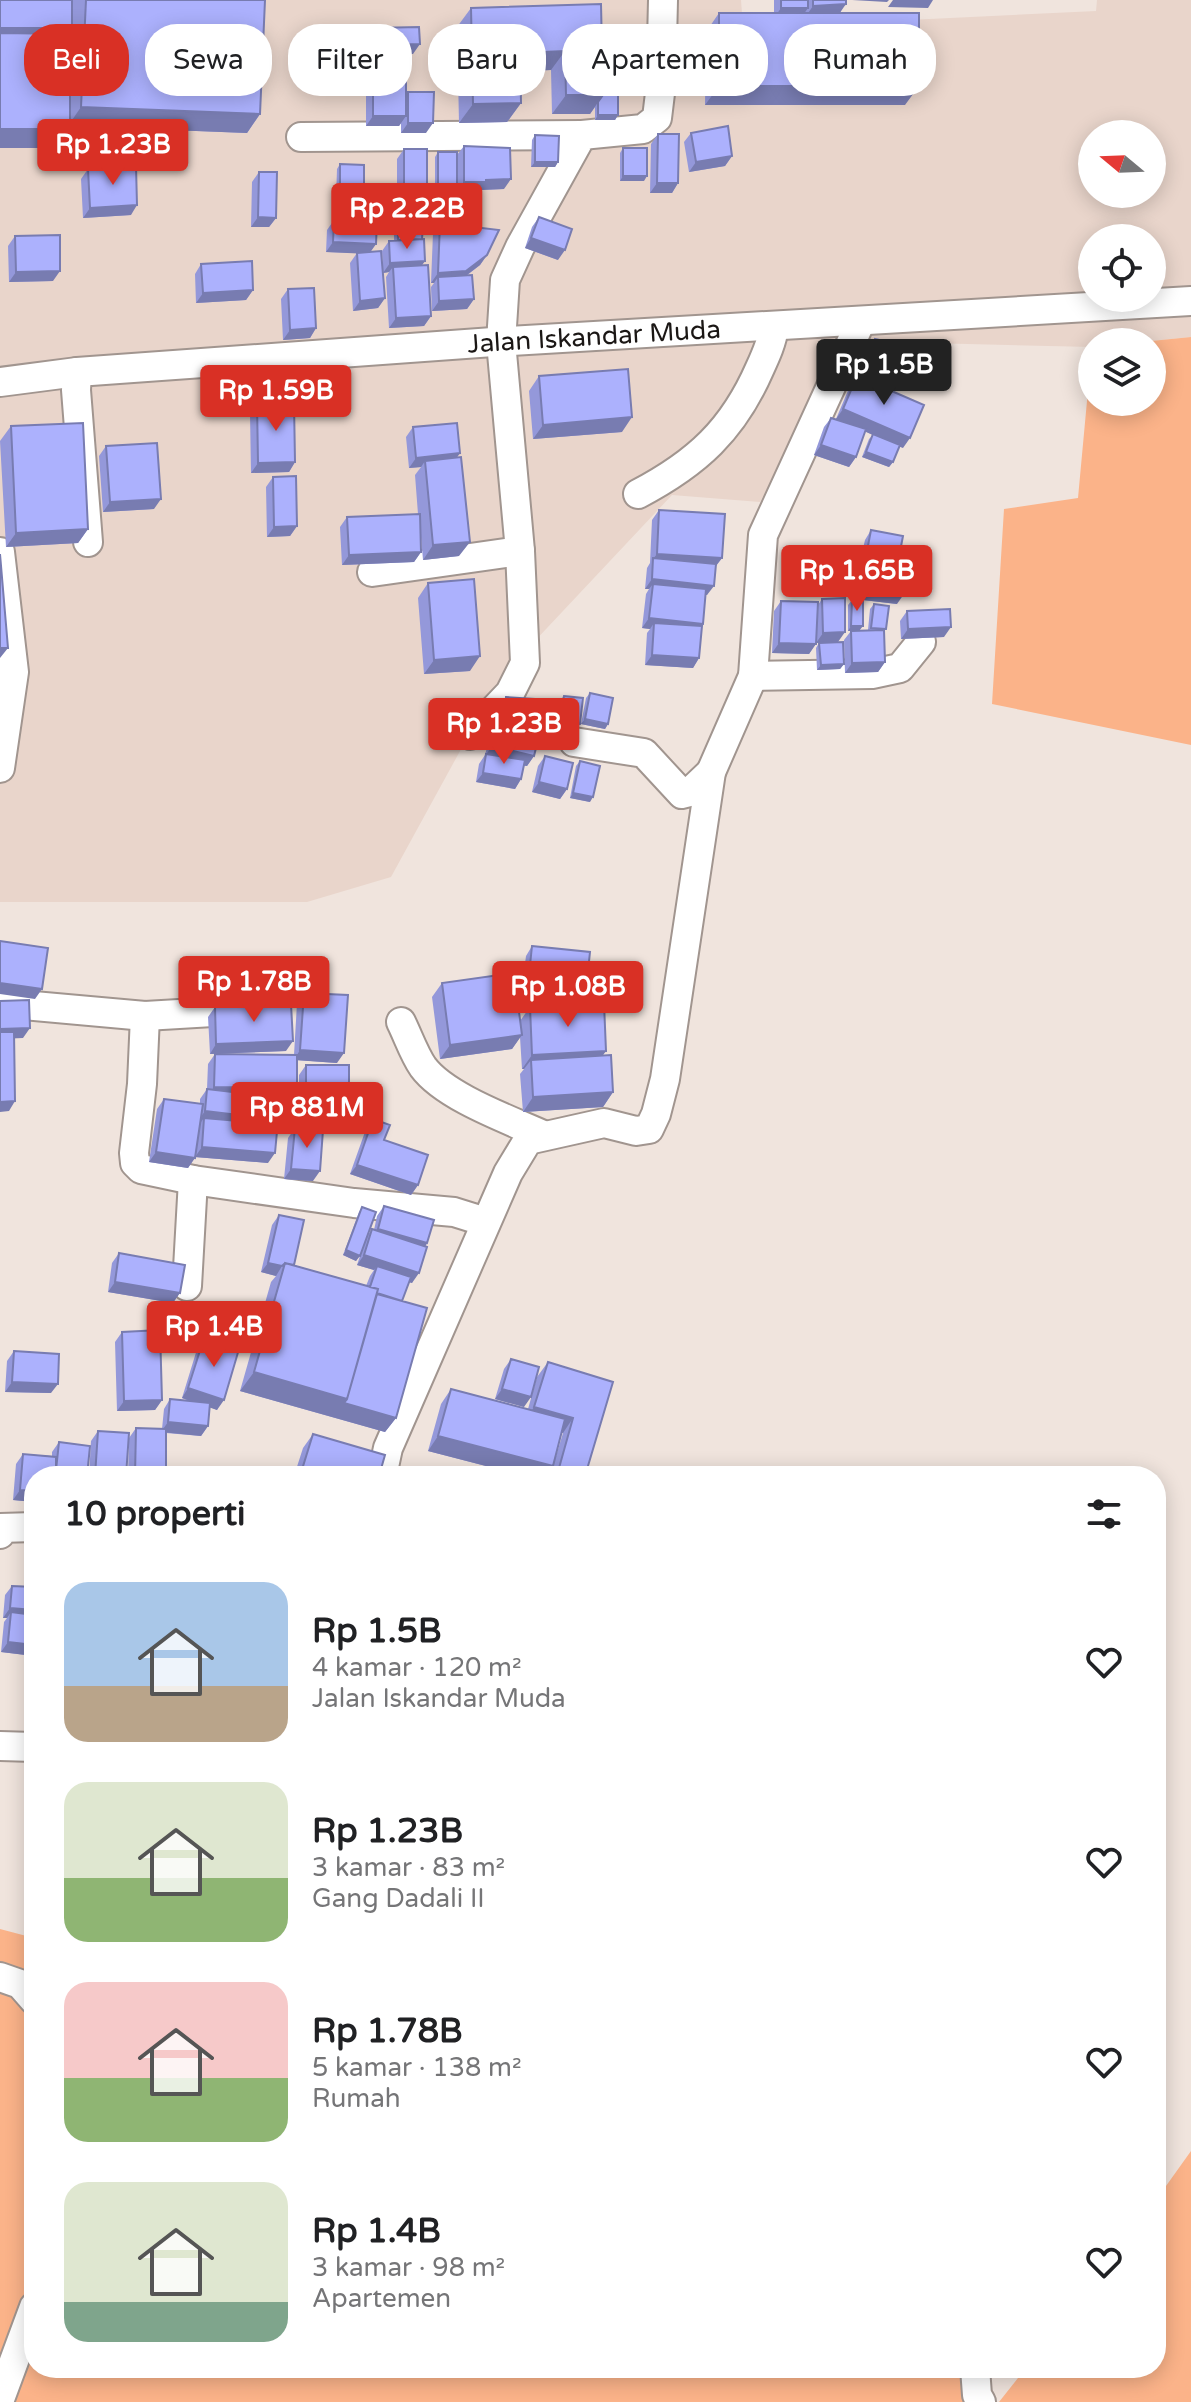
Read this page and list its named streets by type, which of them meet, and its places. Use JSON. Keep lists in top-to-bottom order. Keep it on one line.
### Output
{"streets":{"street":["Jalan Iskandar Muda"]},"north":"left","page":{"chip":["Beli","Sewa","Filter","Baru","Apartemen","Rumah"],"price":["Rp 1.23B","Rp 2.22B","Rp 1.5B","Rp 1.59B","Rp 1.65B","Rp 1.23B","Rp 1.78B","Rp 1.08B","Rp 881M","Rp 1.4B"],"heading":"10 properti","list":[{"name":"Rp 1.5B","note":"4 kamar · 120 m² · Jalan Iskandar Muda"},{"name":"Rp 1.23B","note":"3 kamar · 83 m² · Gang Dadali II"},{"name":"Rp 1.78B","note":"5 kamar · 138 m² · Rumah"},{"name":"Rp 1.4B","note":"3 kamar · 98 m² · Apartemen"}]}}
